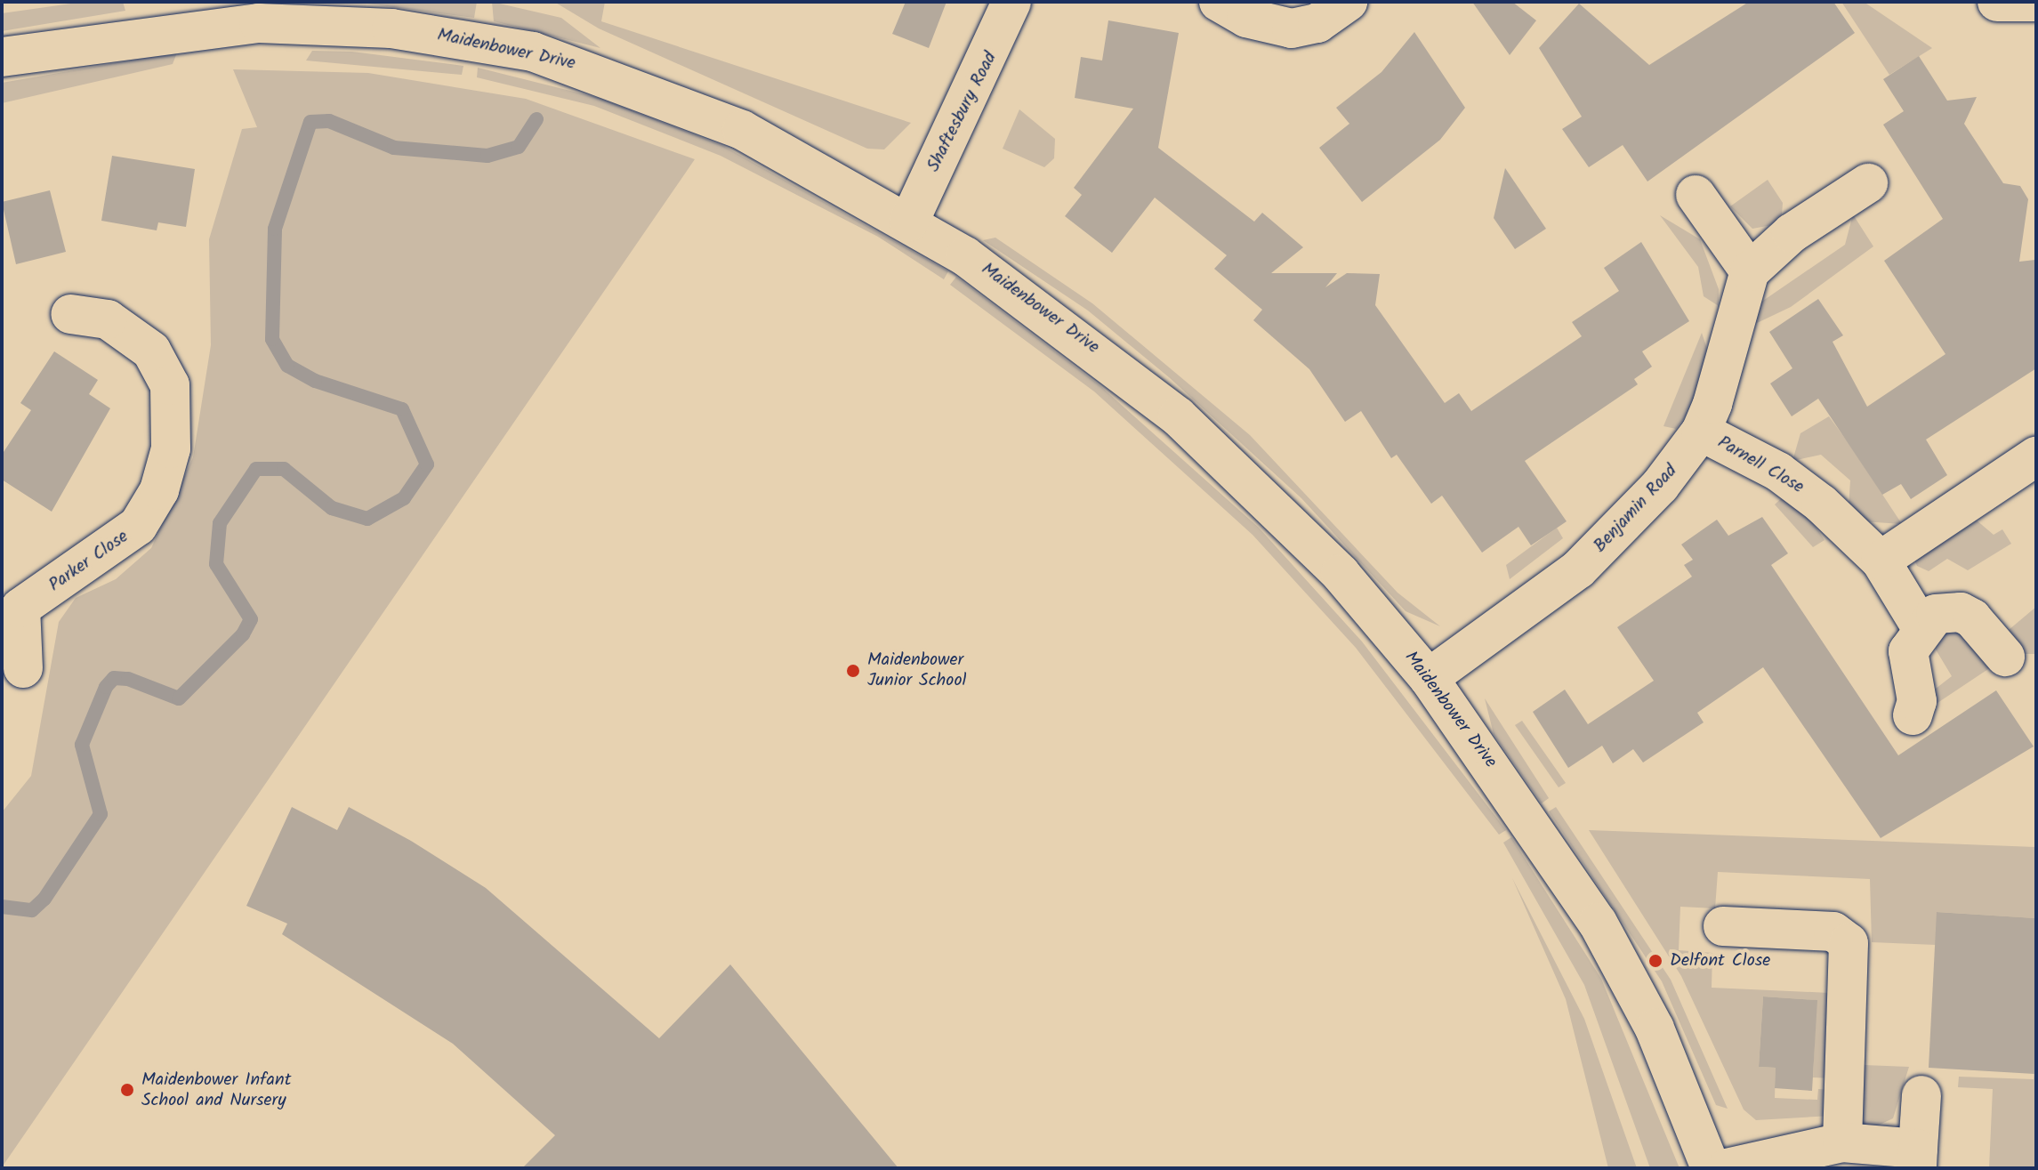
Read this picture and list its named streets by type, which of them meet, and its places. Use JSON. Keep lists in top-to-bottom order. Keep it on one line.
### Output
{"streets":{"street":["Maidenbower Drive","Shaftesbury Road","Parnell Close","Benjamin Road","Parker Close"]},"crossings":[["Maidenbower Drive","Shaftesbury Road"],["Maidenbower Drive","Benjamin Road"],["Parnell Close","Benjamin Road"]],"places":["Maidenbower Junior School","Delfont Close","Maidenbower Infant School and Nursery"]}
